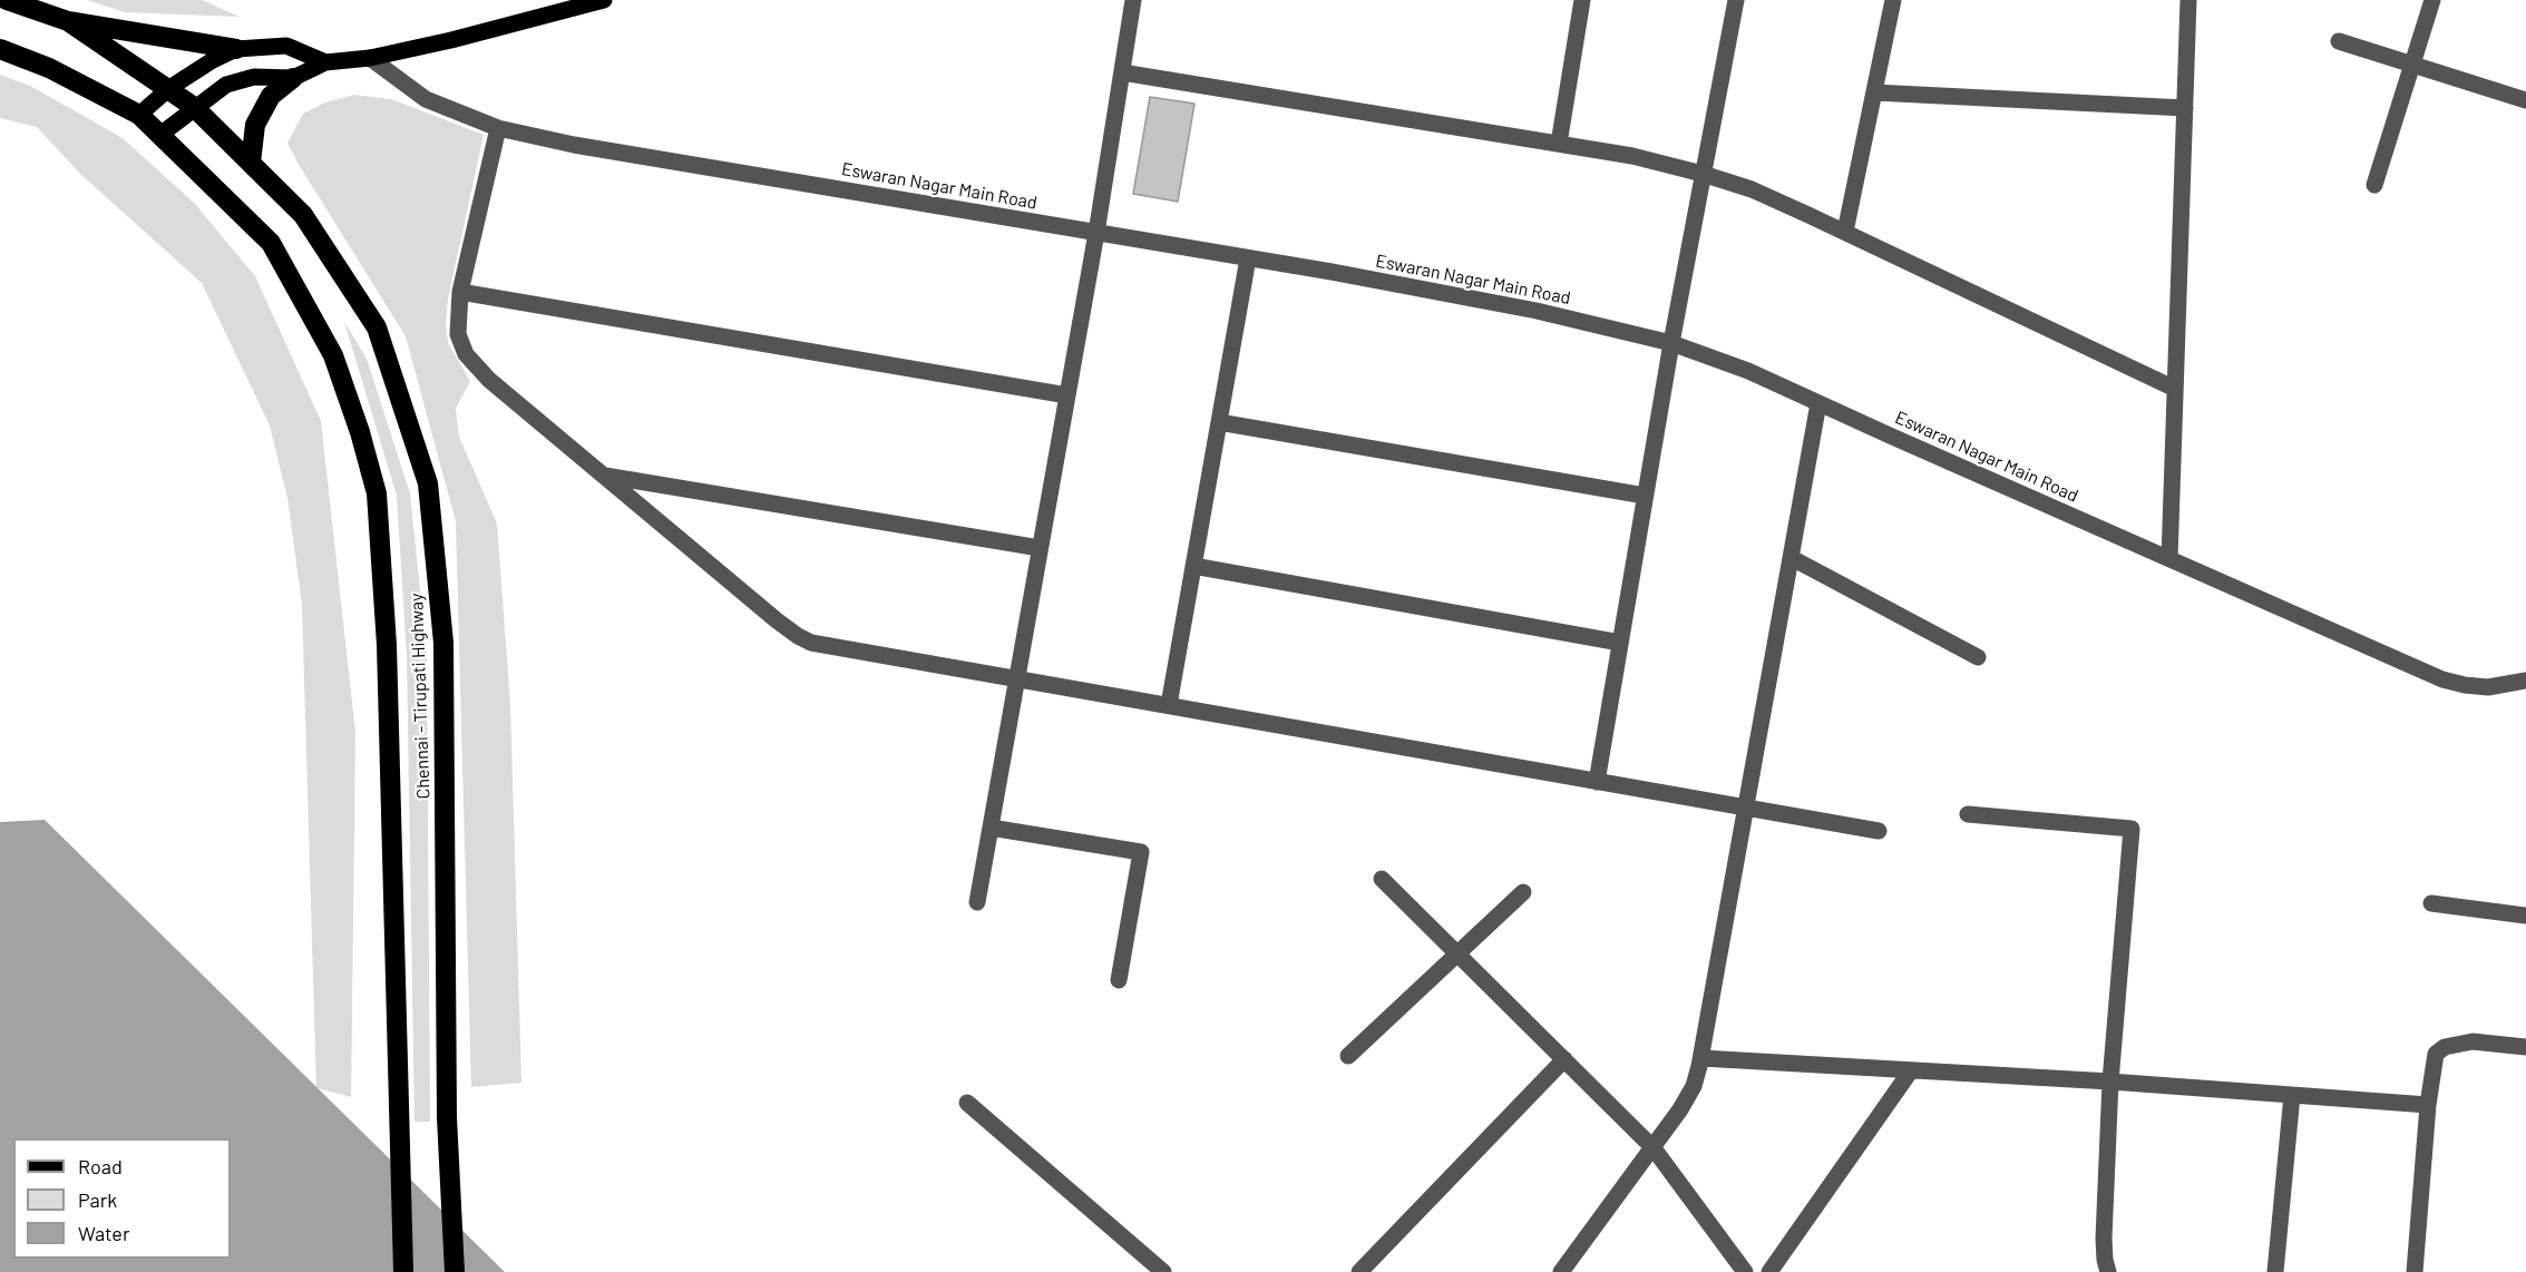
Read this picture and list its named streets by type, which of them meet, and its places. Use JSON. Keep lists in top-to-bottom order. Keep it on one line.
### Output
{"streets":{"highway":["Chennai - Tirupati Highway"],"street":["Eswaran Nagar Main Road"]},"legend":["Road","Park","Water"]}
